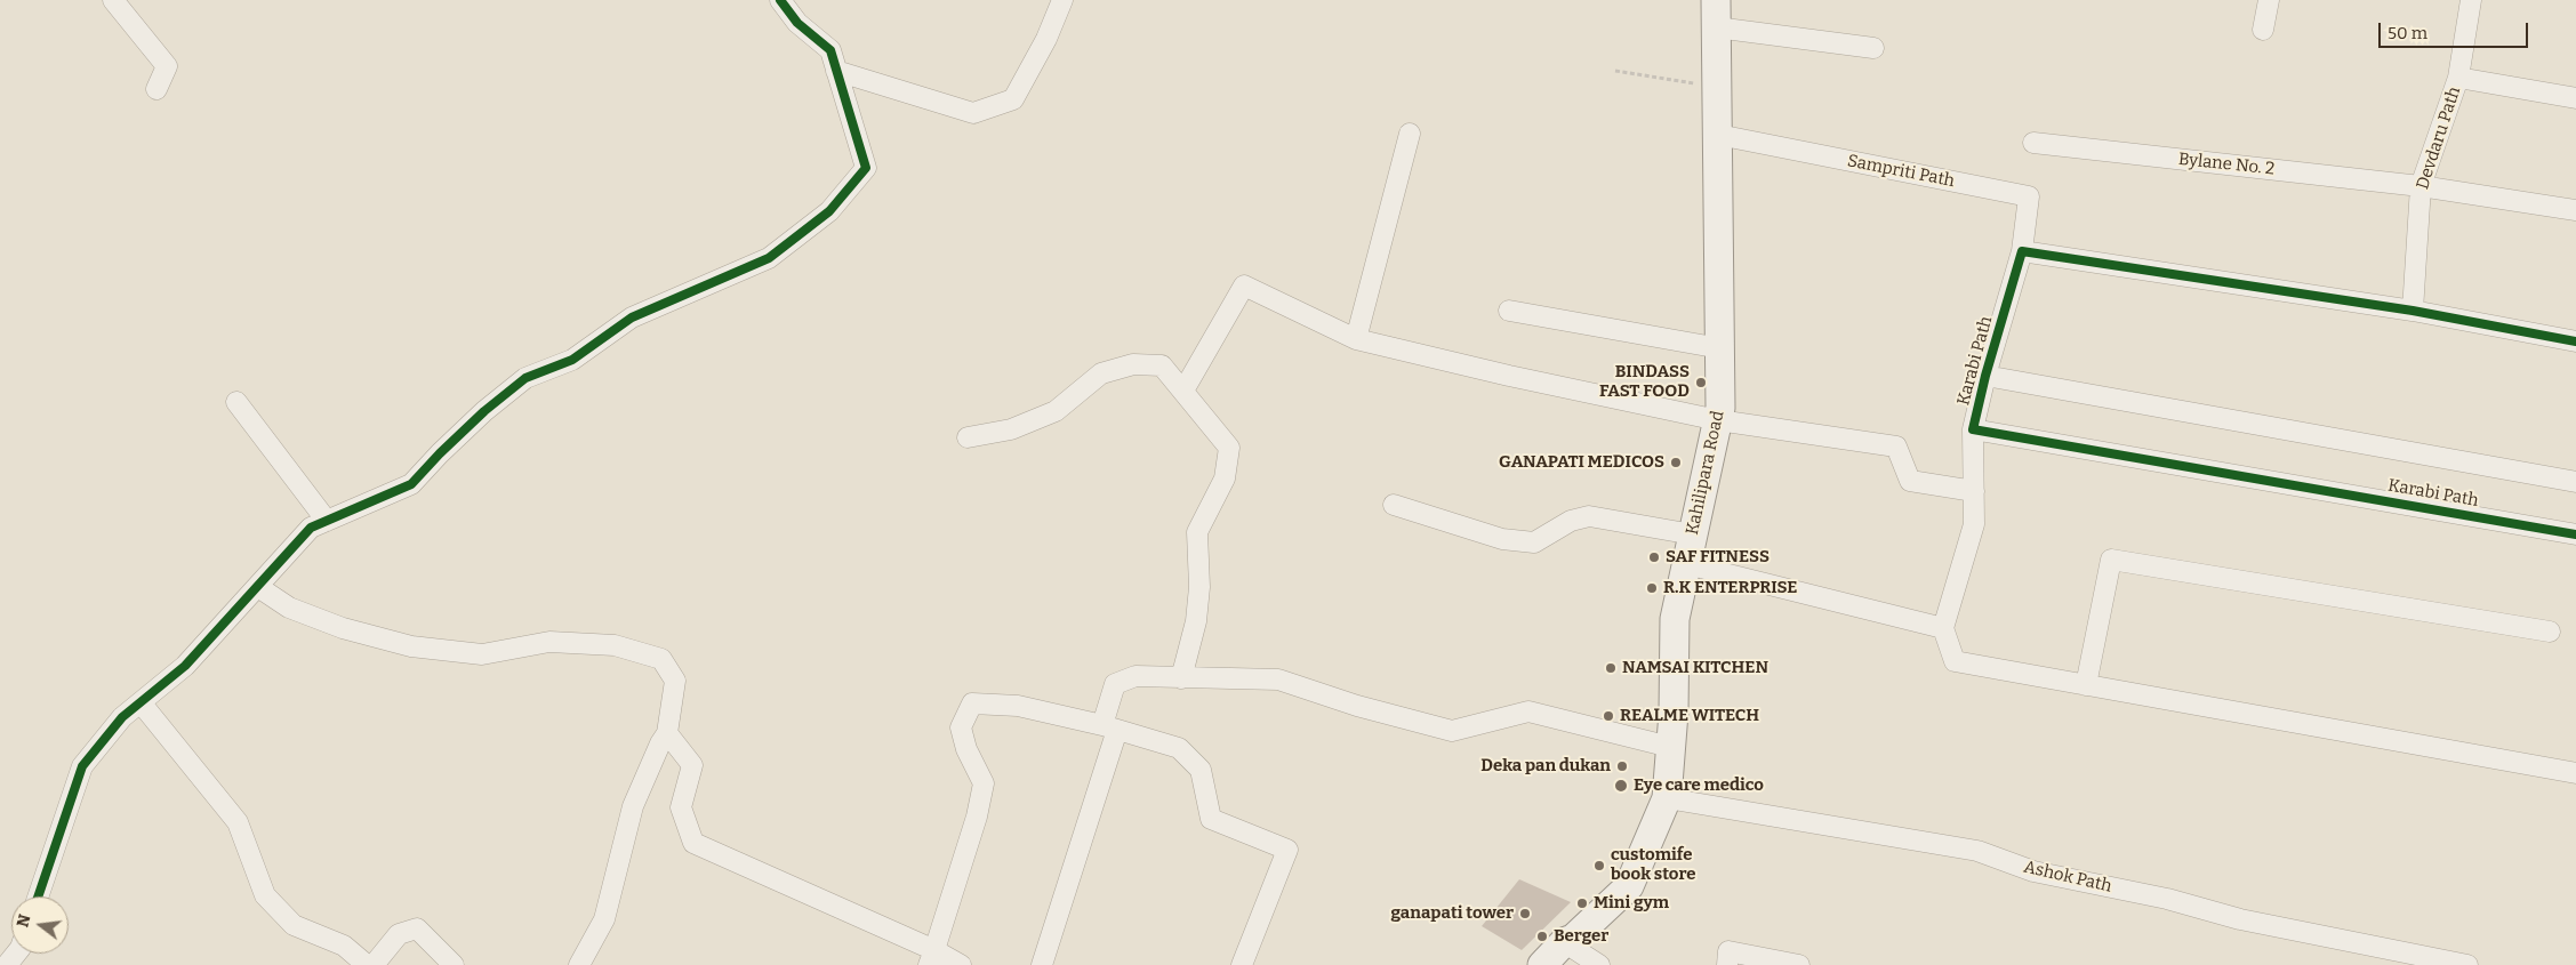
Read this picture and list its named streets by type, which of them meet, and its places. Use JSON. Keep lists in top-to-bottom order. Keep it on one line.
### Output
{"streets":{"main road":["Kahilipara Road"],"street":["Devdaru Path","Bylane No. 2","Sampriti Path","Karabi Path","Ashok Path"]},"crossings":[["Devdaru Path","Bylane No. 2"],["Sampriti Path","Karabi Path"],["Sampriti Path","Kahilipara Road"],["Kahilipara Road","Ashok Path"]],"places":["BINDASS FAST FOOD","GANAPATI MEDICOS","SAF FITNESS","R.K ENTERPRISE","NAMSAI KITCHEN","REALME WITECH","Deka pan dukan","Eye care medico","customife book store","Mini gym","ganapati tower","Berger"],"scale_bar":"50 m","north":"left"}
